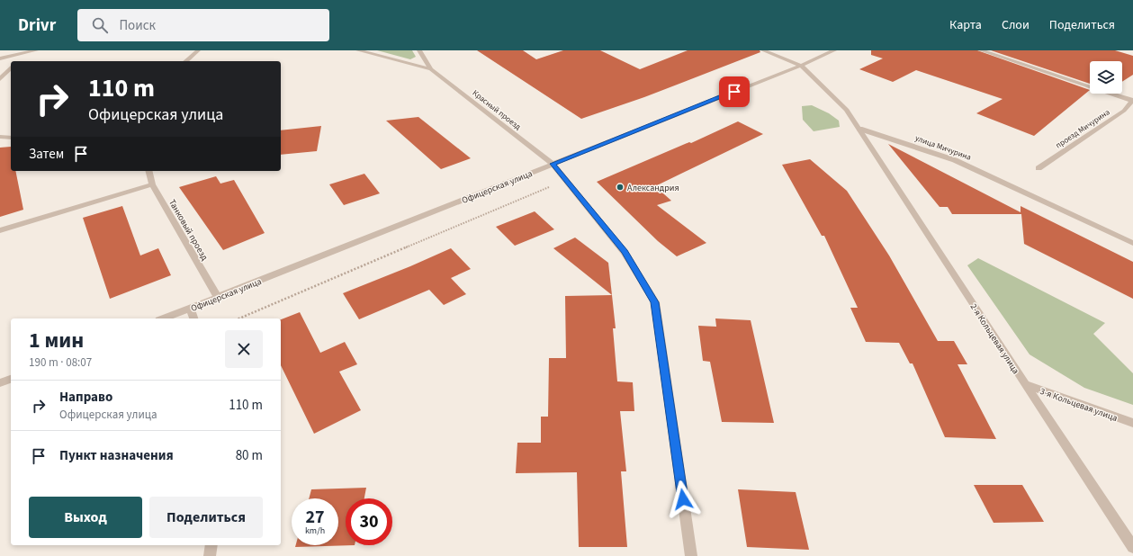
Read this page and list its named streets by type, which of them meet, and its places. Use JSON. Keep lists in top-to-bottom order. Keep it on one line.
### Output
{"streets":{"street":["Красный проезд","проезд Мичурина","улица Мичурина","Офицерская улица","Танковый проезд","2-я Кольцевая улица","3-я Кольцевая улица"]},"crossings":[["Красный проезд","Офицерская улица"],["улица Мичурина","2-я Кольцевая улица"],["Офицерская улица","Танковый проезд"],["2-я Кольцевая улица","3-я Кольцевая улица"]],"places":["Александрия"],"page":{"header":"Drivr","search":"Поиск","nav":["Карта","Слои","Поделиться"],"turn":["110 m","Офицерская улица"],"then":"Затем","heading":["1 мин","190 m · 08:07"],"list":[{"name":"Направо","note":"Офицерская улица","value":"110 m"},{"name":"Пункт назначения","value":"80 m"}],"buttons":["Выход","Поделиться"],"speed":"27 km/h","limit":"30"}}
